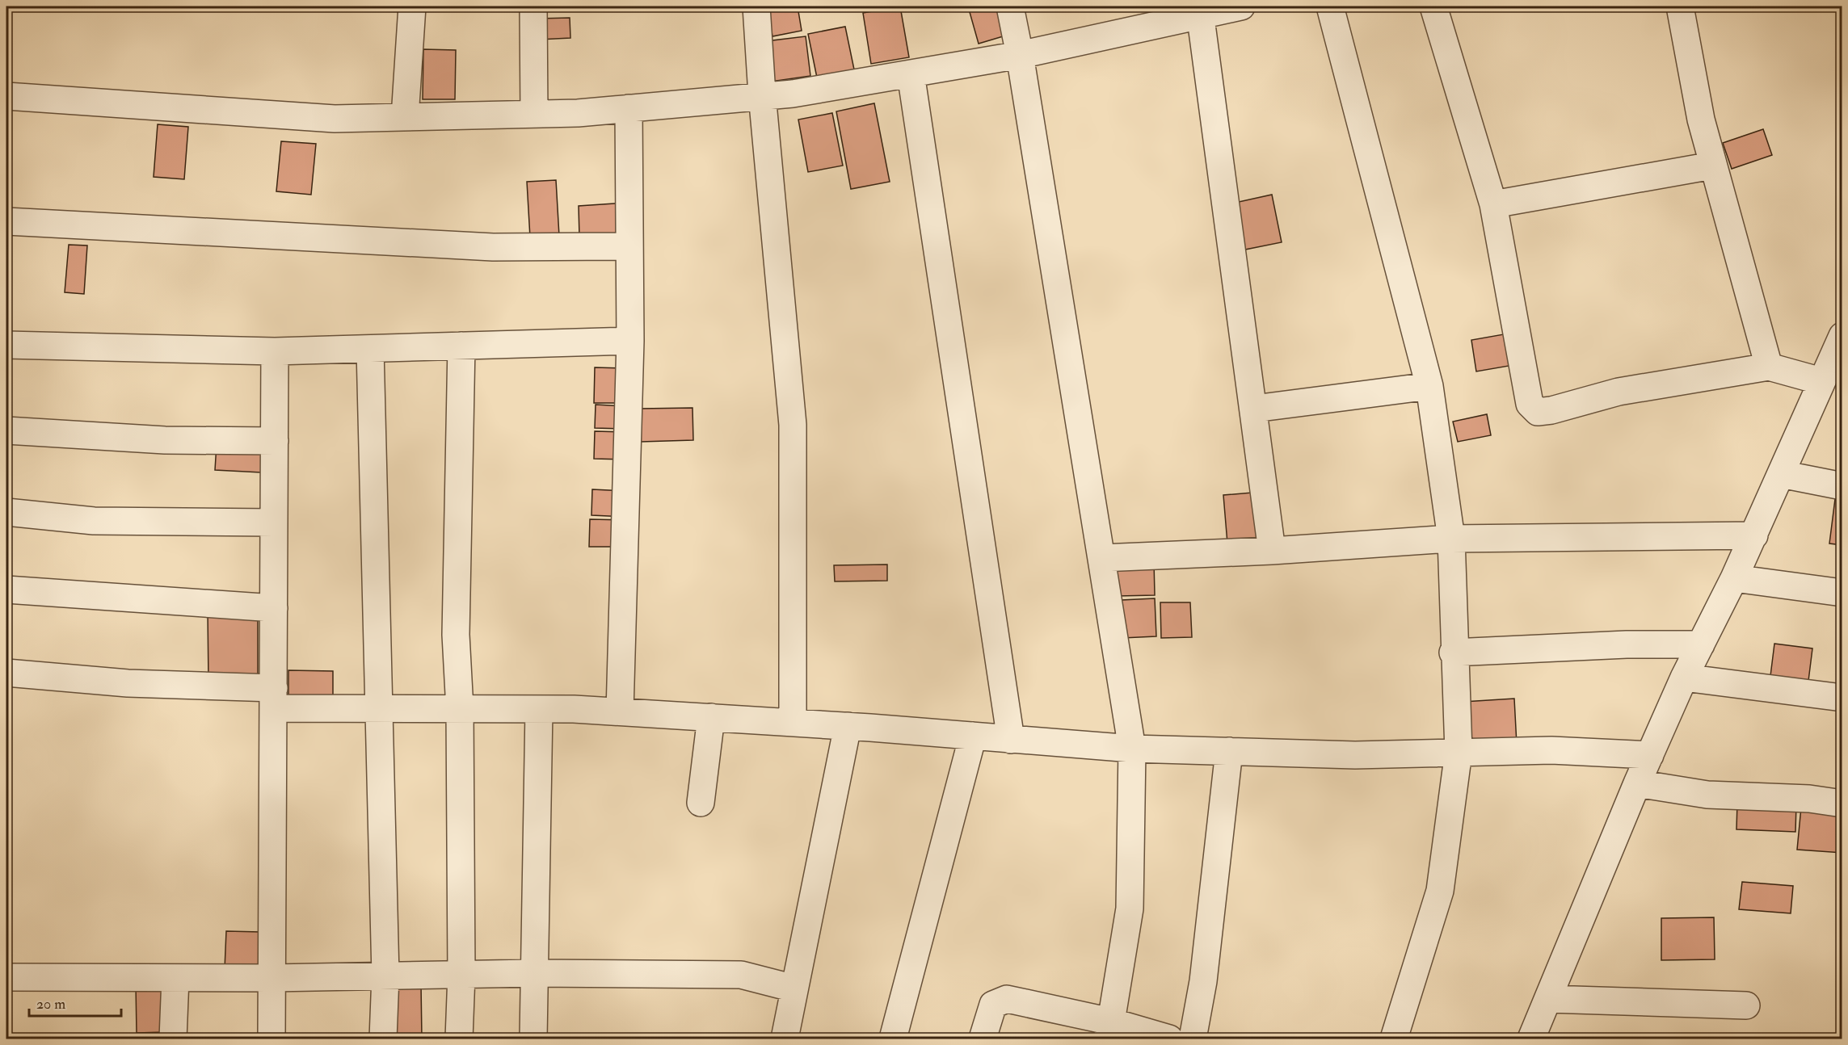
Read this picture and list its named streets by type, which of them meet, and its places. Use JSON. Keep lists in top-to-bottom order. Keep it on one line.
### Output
{"scale_bar":"20 m"}
